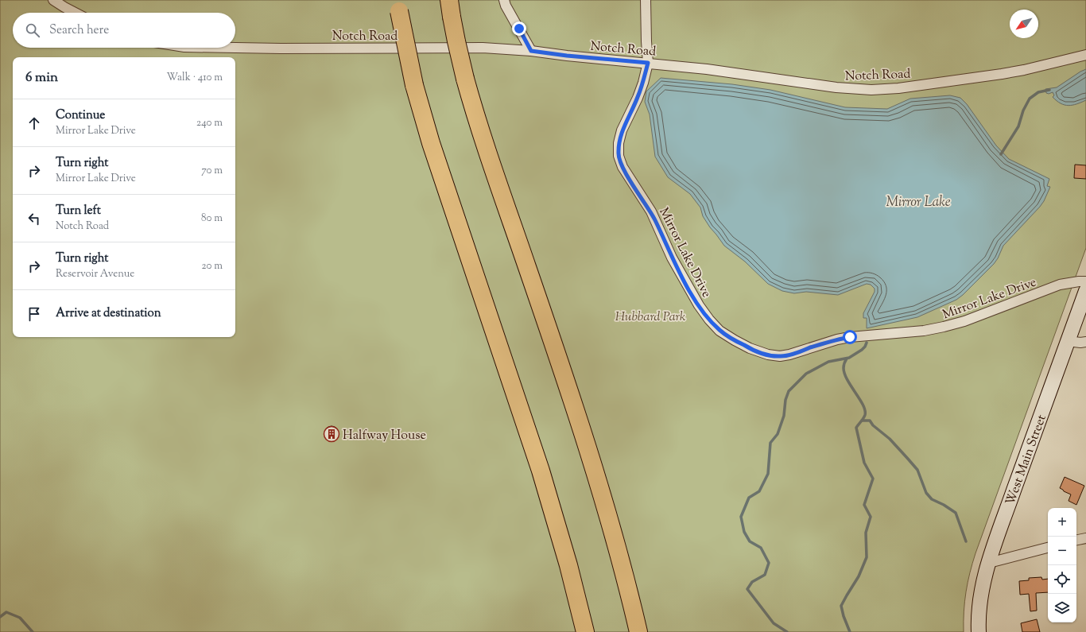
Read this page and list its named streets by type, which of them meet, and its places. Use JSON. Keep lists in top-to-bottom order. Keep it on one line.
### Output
{"streets":{"main road":["West Main Street"],"street":["Notch Road","Mirror Lake Drive"]},"crossings":[["Notch Road","Mirror Lake Drive"]],"water":["Mirror Lake"],"parks":["Hubbard Park"],"places":{"building":["Halfway House"]},"north":"bottom left","page":{"search":"Search here","heading":["6 min","Walk · 410 m"],"list":[["Continue","Mirror Lake Drive","240 m"],["Turn right","Mirror Lake Drive","70 m"],["Turn left","Notch Road","80 m"],["Turn right","Reservoir Avenue","20 m"],"Arrive at destination"],"map_buttons":["+","−"]}}
